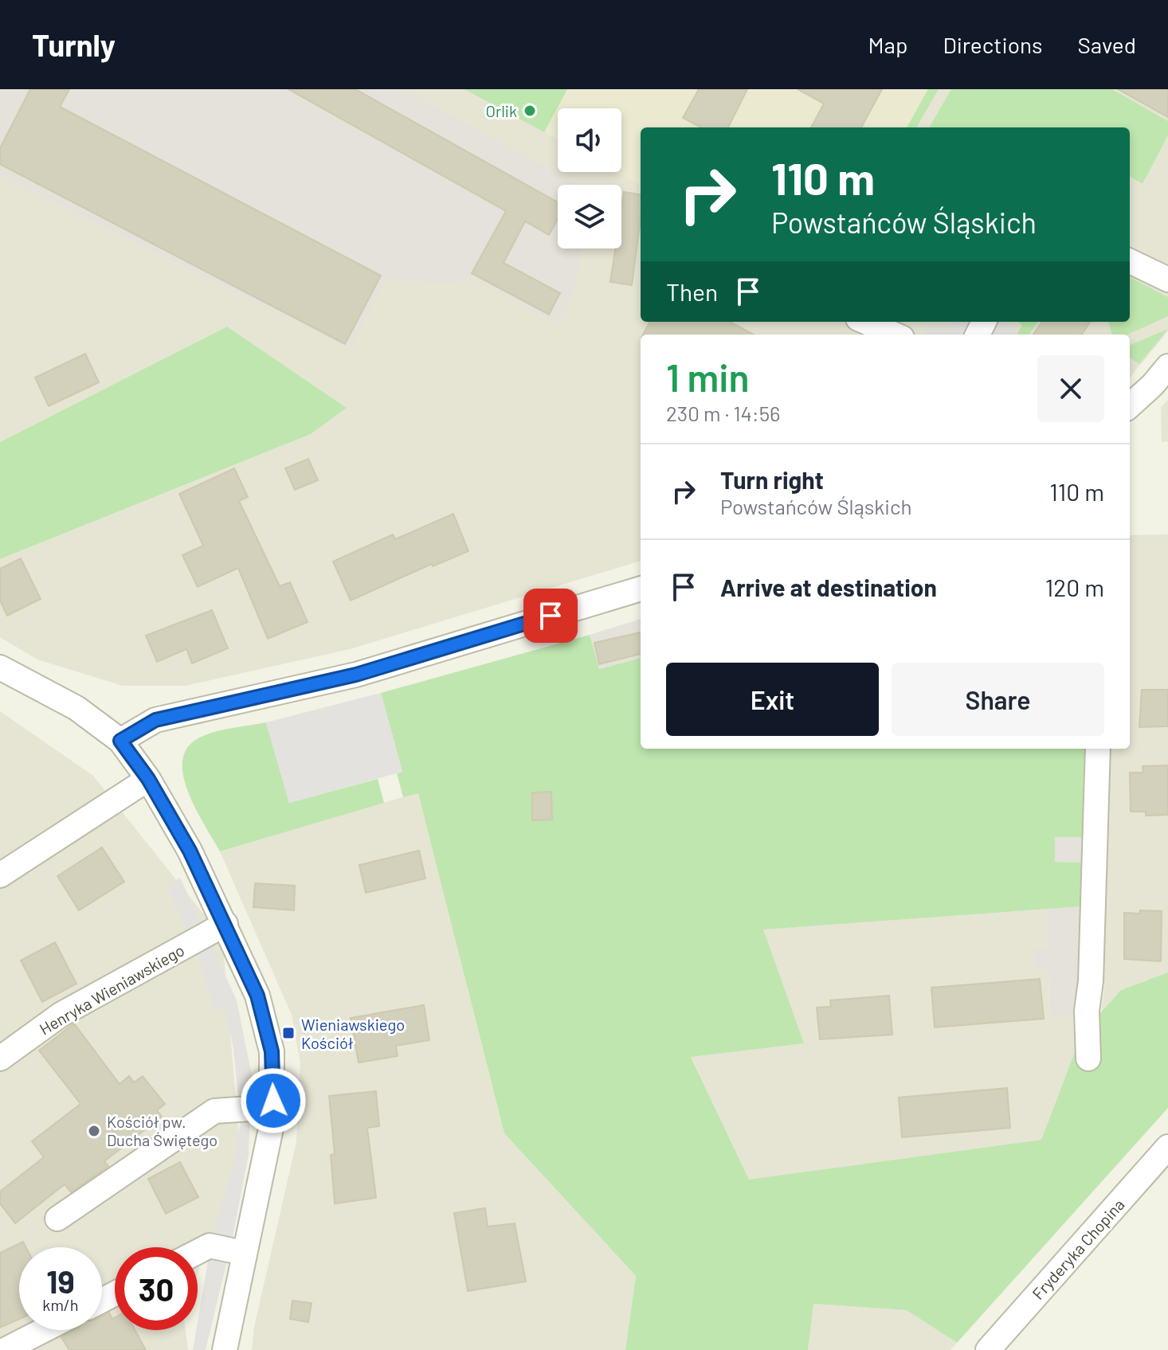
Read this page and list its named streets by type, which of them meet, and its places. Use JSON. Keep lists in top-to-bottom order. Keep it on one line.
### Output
{"streets":{"street":["Henryka Wieniawskiego","Fryderyka Chopina"]},"places":{"other":["Orlik","Kościół pw. Ducha Świętego"],"transit":["Wieniawskiego Kościół"]},"page":{"header":"Turnly","nav":["Map","Directions","Saved"],"turn":["110 m","Powstańców Śląskich"],"then":"Then","heading":["1 min","230 m · 14:56"],"list":[{"name":"Turn right","note":"Powstańców Śląskich","value":"110 m"},{"name":"Arrive at destination","value":"120 m"}],"buttons":["Exit","Share"],"speed":"19 km/h","limit":"30"}}
